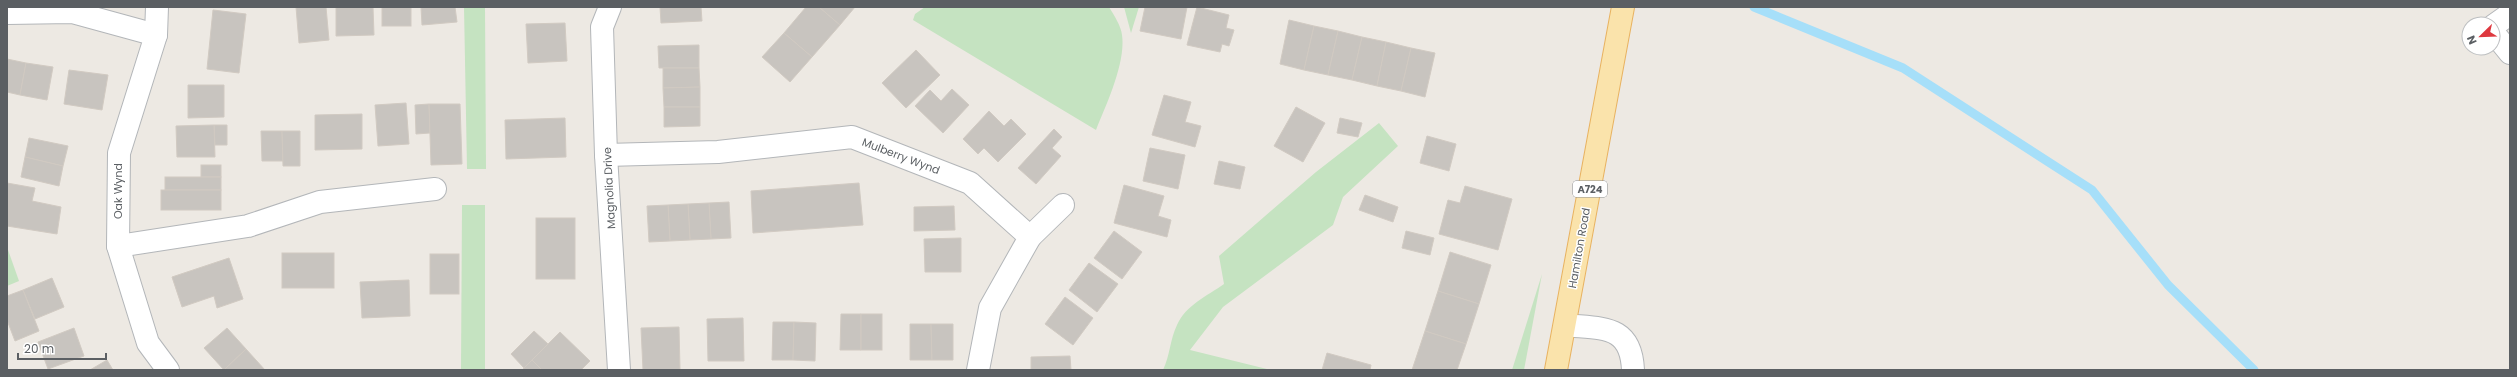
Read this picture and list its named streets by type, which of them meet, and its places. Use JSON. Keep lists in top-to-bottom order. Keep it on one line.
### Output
{"streets":{"main road":["A724","Hamilton Road"],"street":["Mulberry Wynd","Magnolia Drive","Oak Wynd"]},"crossings":[["Mulberry Wynd","Magnolia Drive"]],"scale_bar":"20 m","north":"bottom left"}
